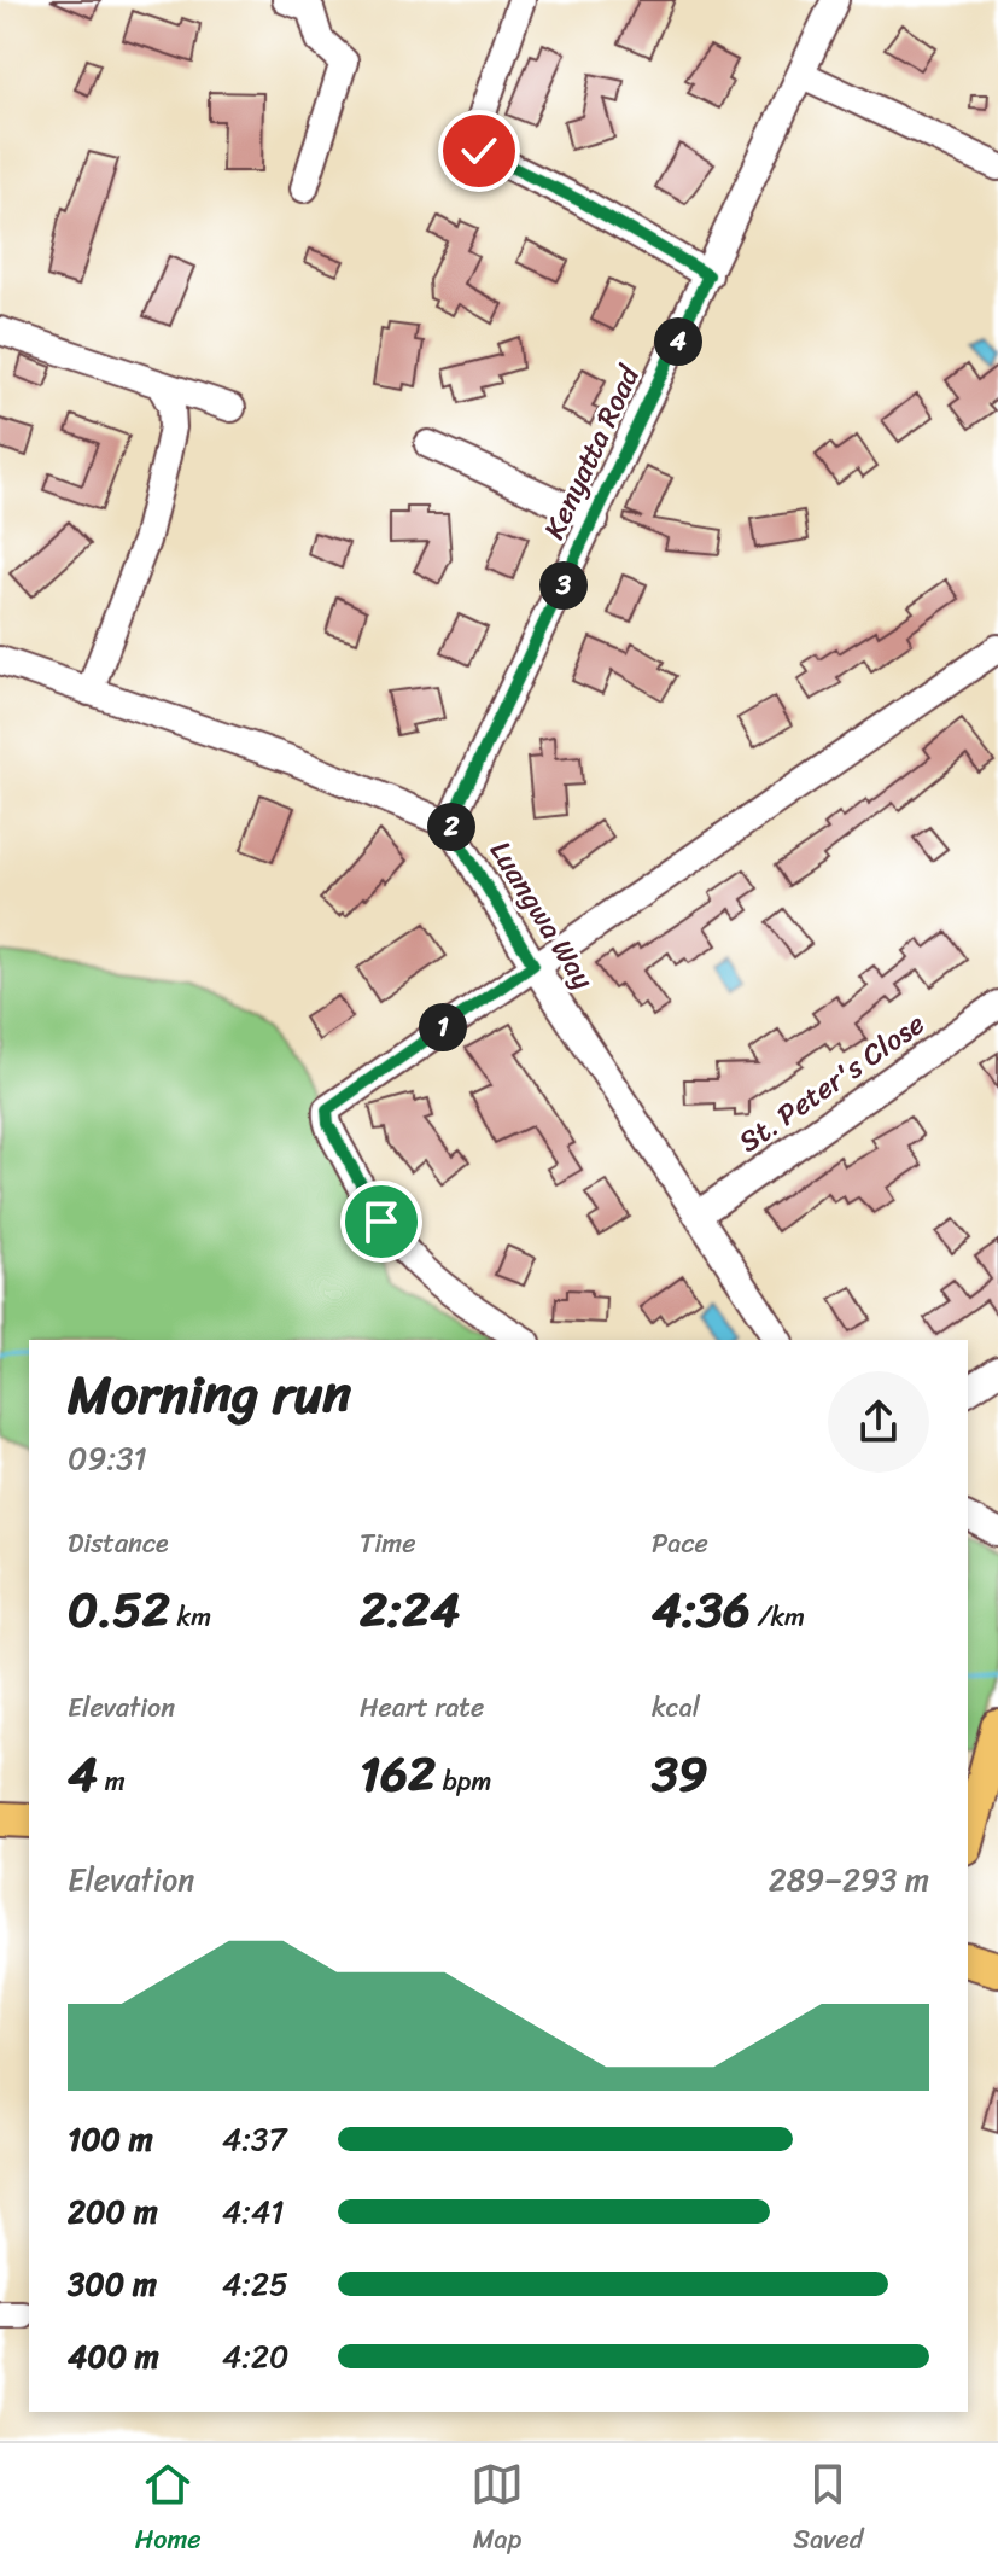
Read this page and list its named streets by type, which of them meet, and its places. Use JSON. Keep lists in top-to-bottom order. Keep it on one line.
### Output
{"streets":{"street":["Kenyatta Road","Luangwa Way","St. Peter's Close"]},"crossings":[["Kenyatta Road","Luangwa Way"],["Luangwa Way","St. Peter's Close"]],"page":{"pins":["4","3","2","1"],"heading":["Morning run","09:31"],"stats":[["Distance","0.52 km"],["Time","2:24"],["Pace","4:36 /km"],["Elevation","4 m"],["Heart rate","162 bpm"],["kcal","39"]],"chart":["Elevation","289–293 m"],"list":[{"name":"100 m","note":"4:37"},{"name":"200 m","note":"4:41"},{"name":"300 m","note":"4:25"},{"name":"400 m","note":"4:20"}],"tabs":["Home","Map","Saved"]}}
